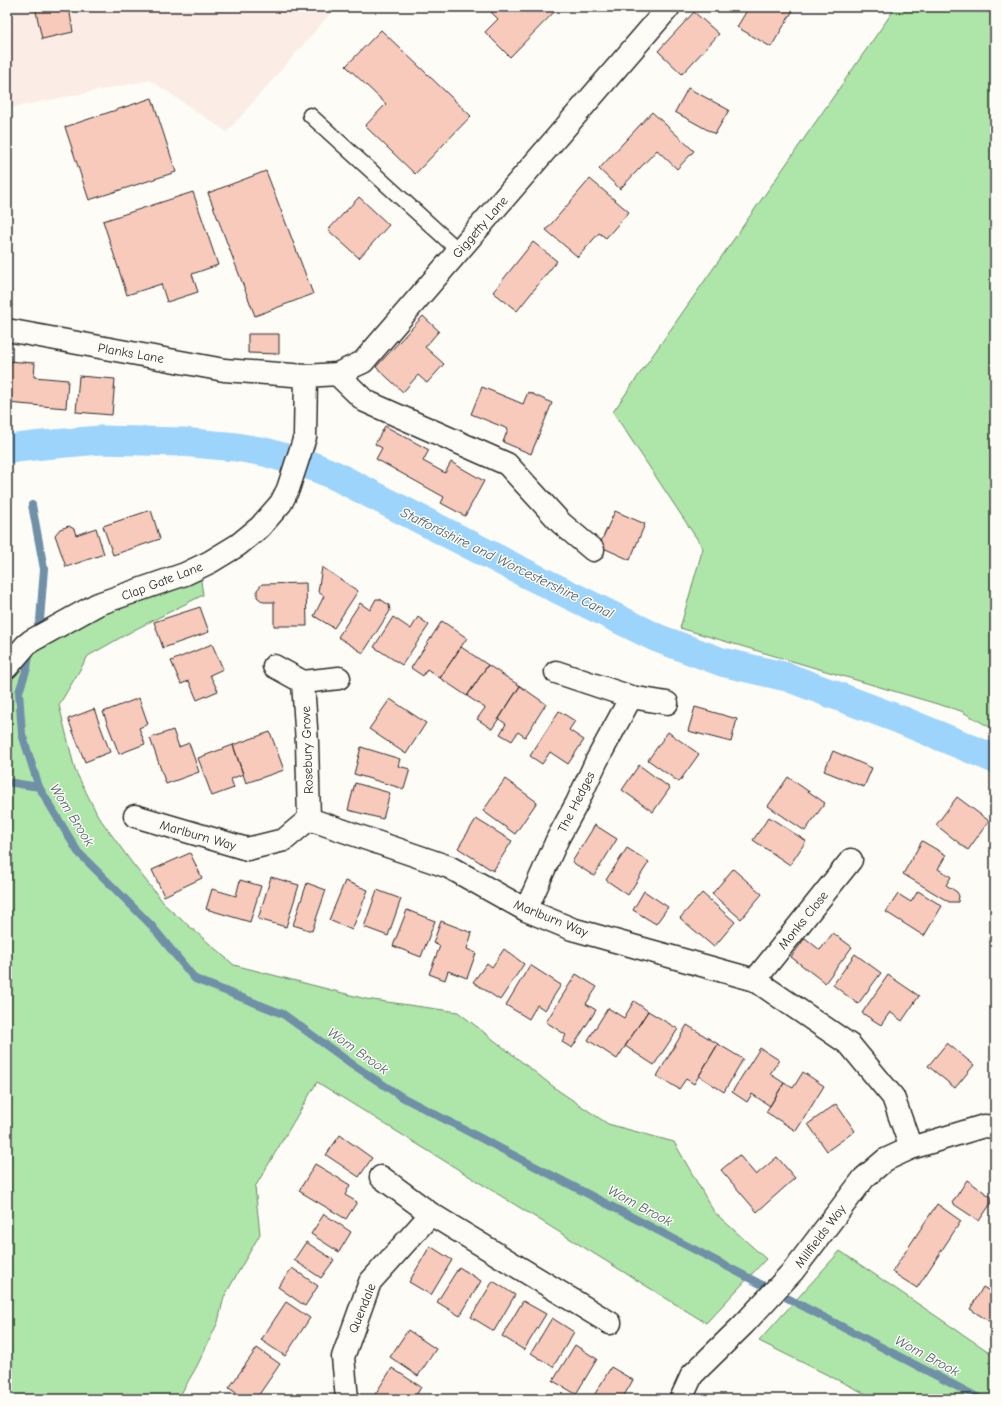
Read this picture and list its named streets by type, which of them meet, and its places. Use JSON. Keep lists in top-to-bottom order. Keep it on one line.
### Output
{"streets":{"street":["Giggetty Lane","Planks Lane","Clap Gate Lane","Rosebury Grove","The Hedges","Marlburn Way","Monks Close","Millfields Way","Quendale"]},"crossings":[["Giggetty Lane","Planks Lane"],["Giggetty Lane","Clap Gate Lane"],["Rosebury Grove","Marlburn Way"],["The Hedges","Marlburn Way"],["Marlburn Way","Monks Close"],["Marlburn Way","Millfields Way"]],"water":["Staffordshire and Worcestershire Canal","Wom Brook"]}
